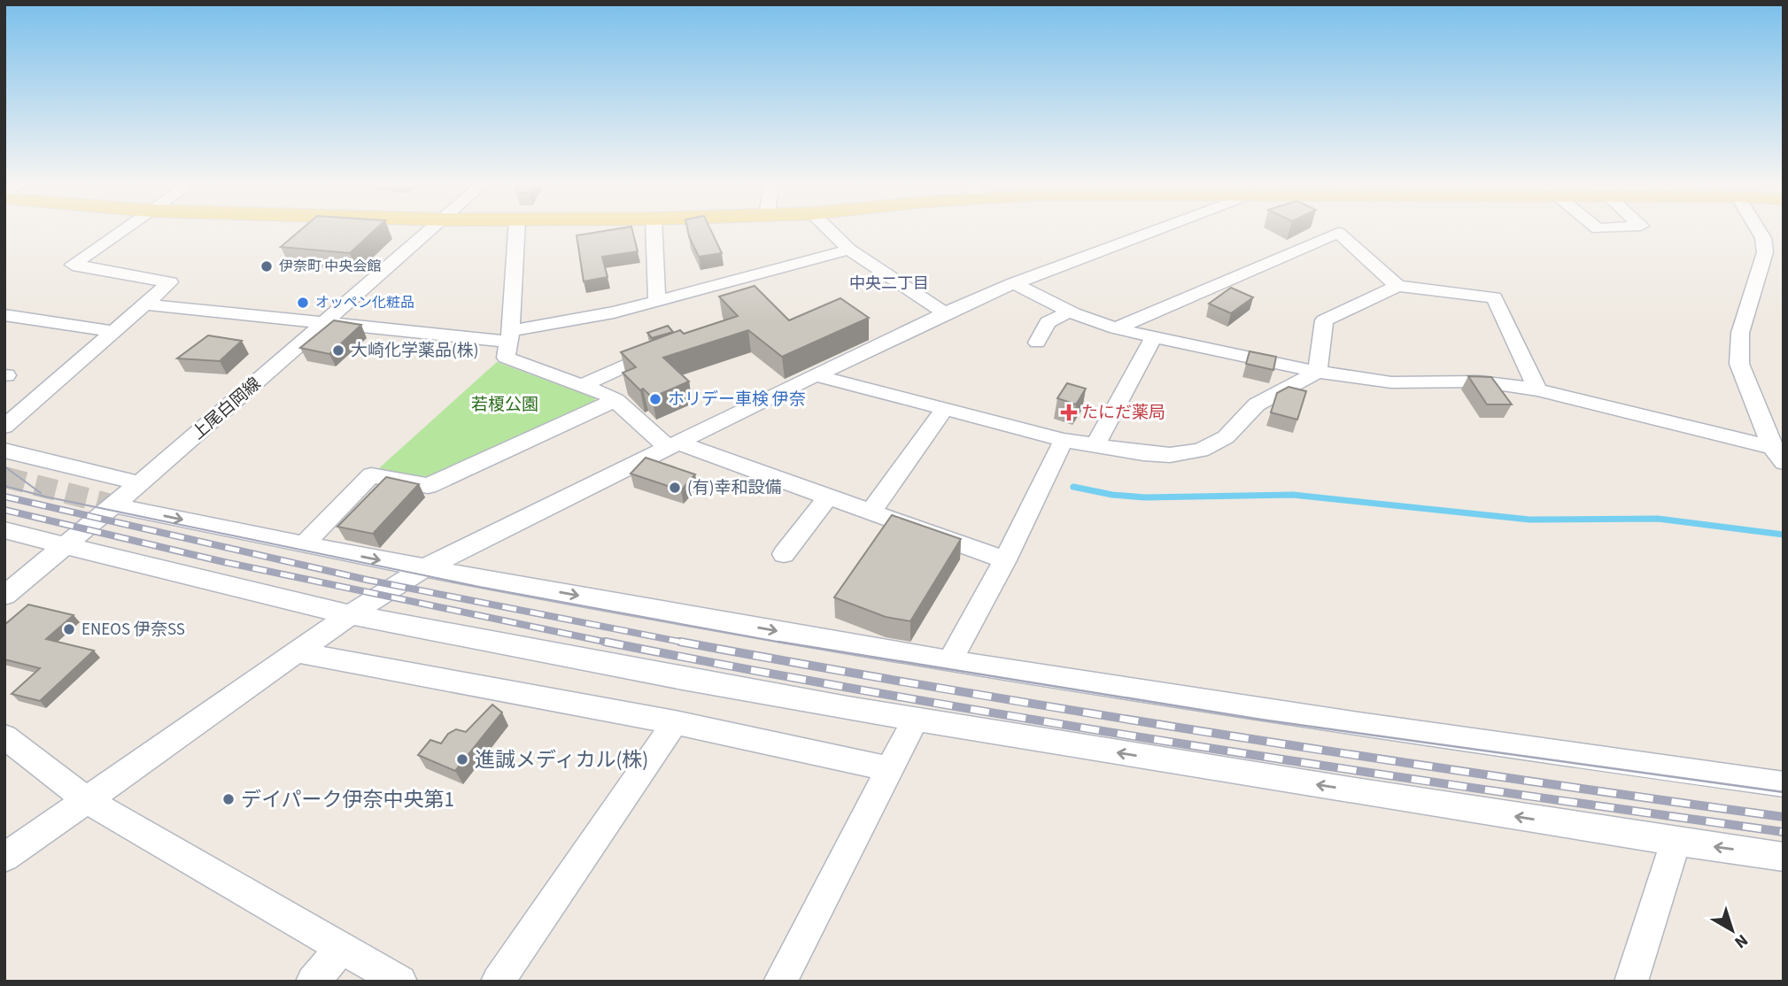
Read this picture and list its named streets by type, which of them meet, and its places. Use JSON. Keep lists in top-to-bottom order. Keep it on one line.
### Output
{"streets":{"street":["上尾白岡線"]},"districts":["中央二丁目"],"parks":["若榎公園"],"places":{"other":["伊奈町 中央会館","オッペン化粧品","大崎化学薬品(株)","ホリデー車検 伊奈","(有)幸和設備","ENEOS 伊奈SS","進誠メディカル(株)","デイパーク伊奈中央第1"],"health":["たにだ薬局"]},"north":"bottom right"}
